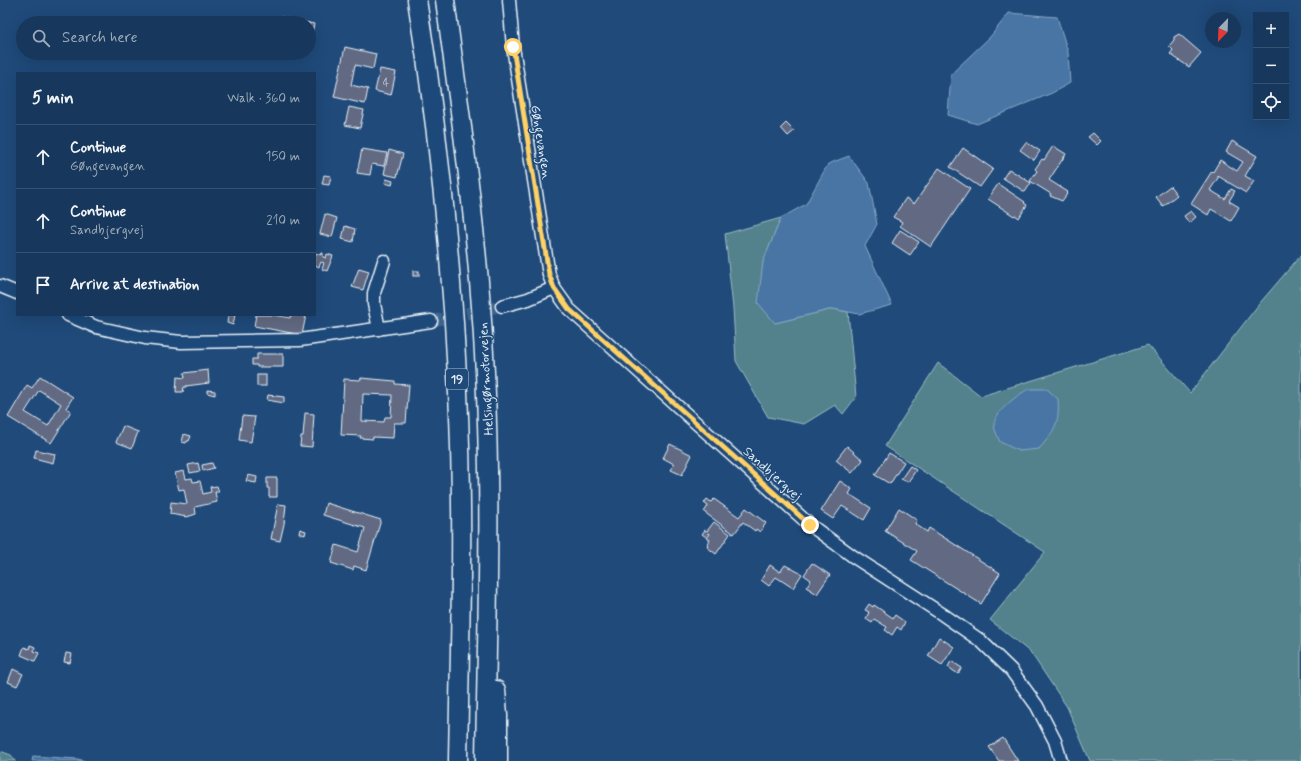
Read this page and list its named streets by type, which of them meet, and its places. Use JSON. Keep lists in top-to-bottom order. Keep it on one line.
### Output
{"streets":{"highway":["19","Helsingørmotorvejen"],"street":["Gøngevangen","Sandbjergvej"]},"crossings":[["Gøngevangen","Sandbjergvej"]],"house_numbers":["4"],"north":"bottom left","page":{"map_buttons":["+","−"],"search":"Search here","heading":["5 min","Walk · 360 m"],"list":[["Continue","Gøngevangen","150 m"],["Continue","Sandbjergvej","210 m"],"Arrive at destination"]}}
